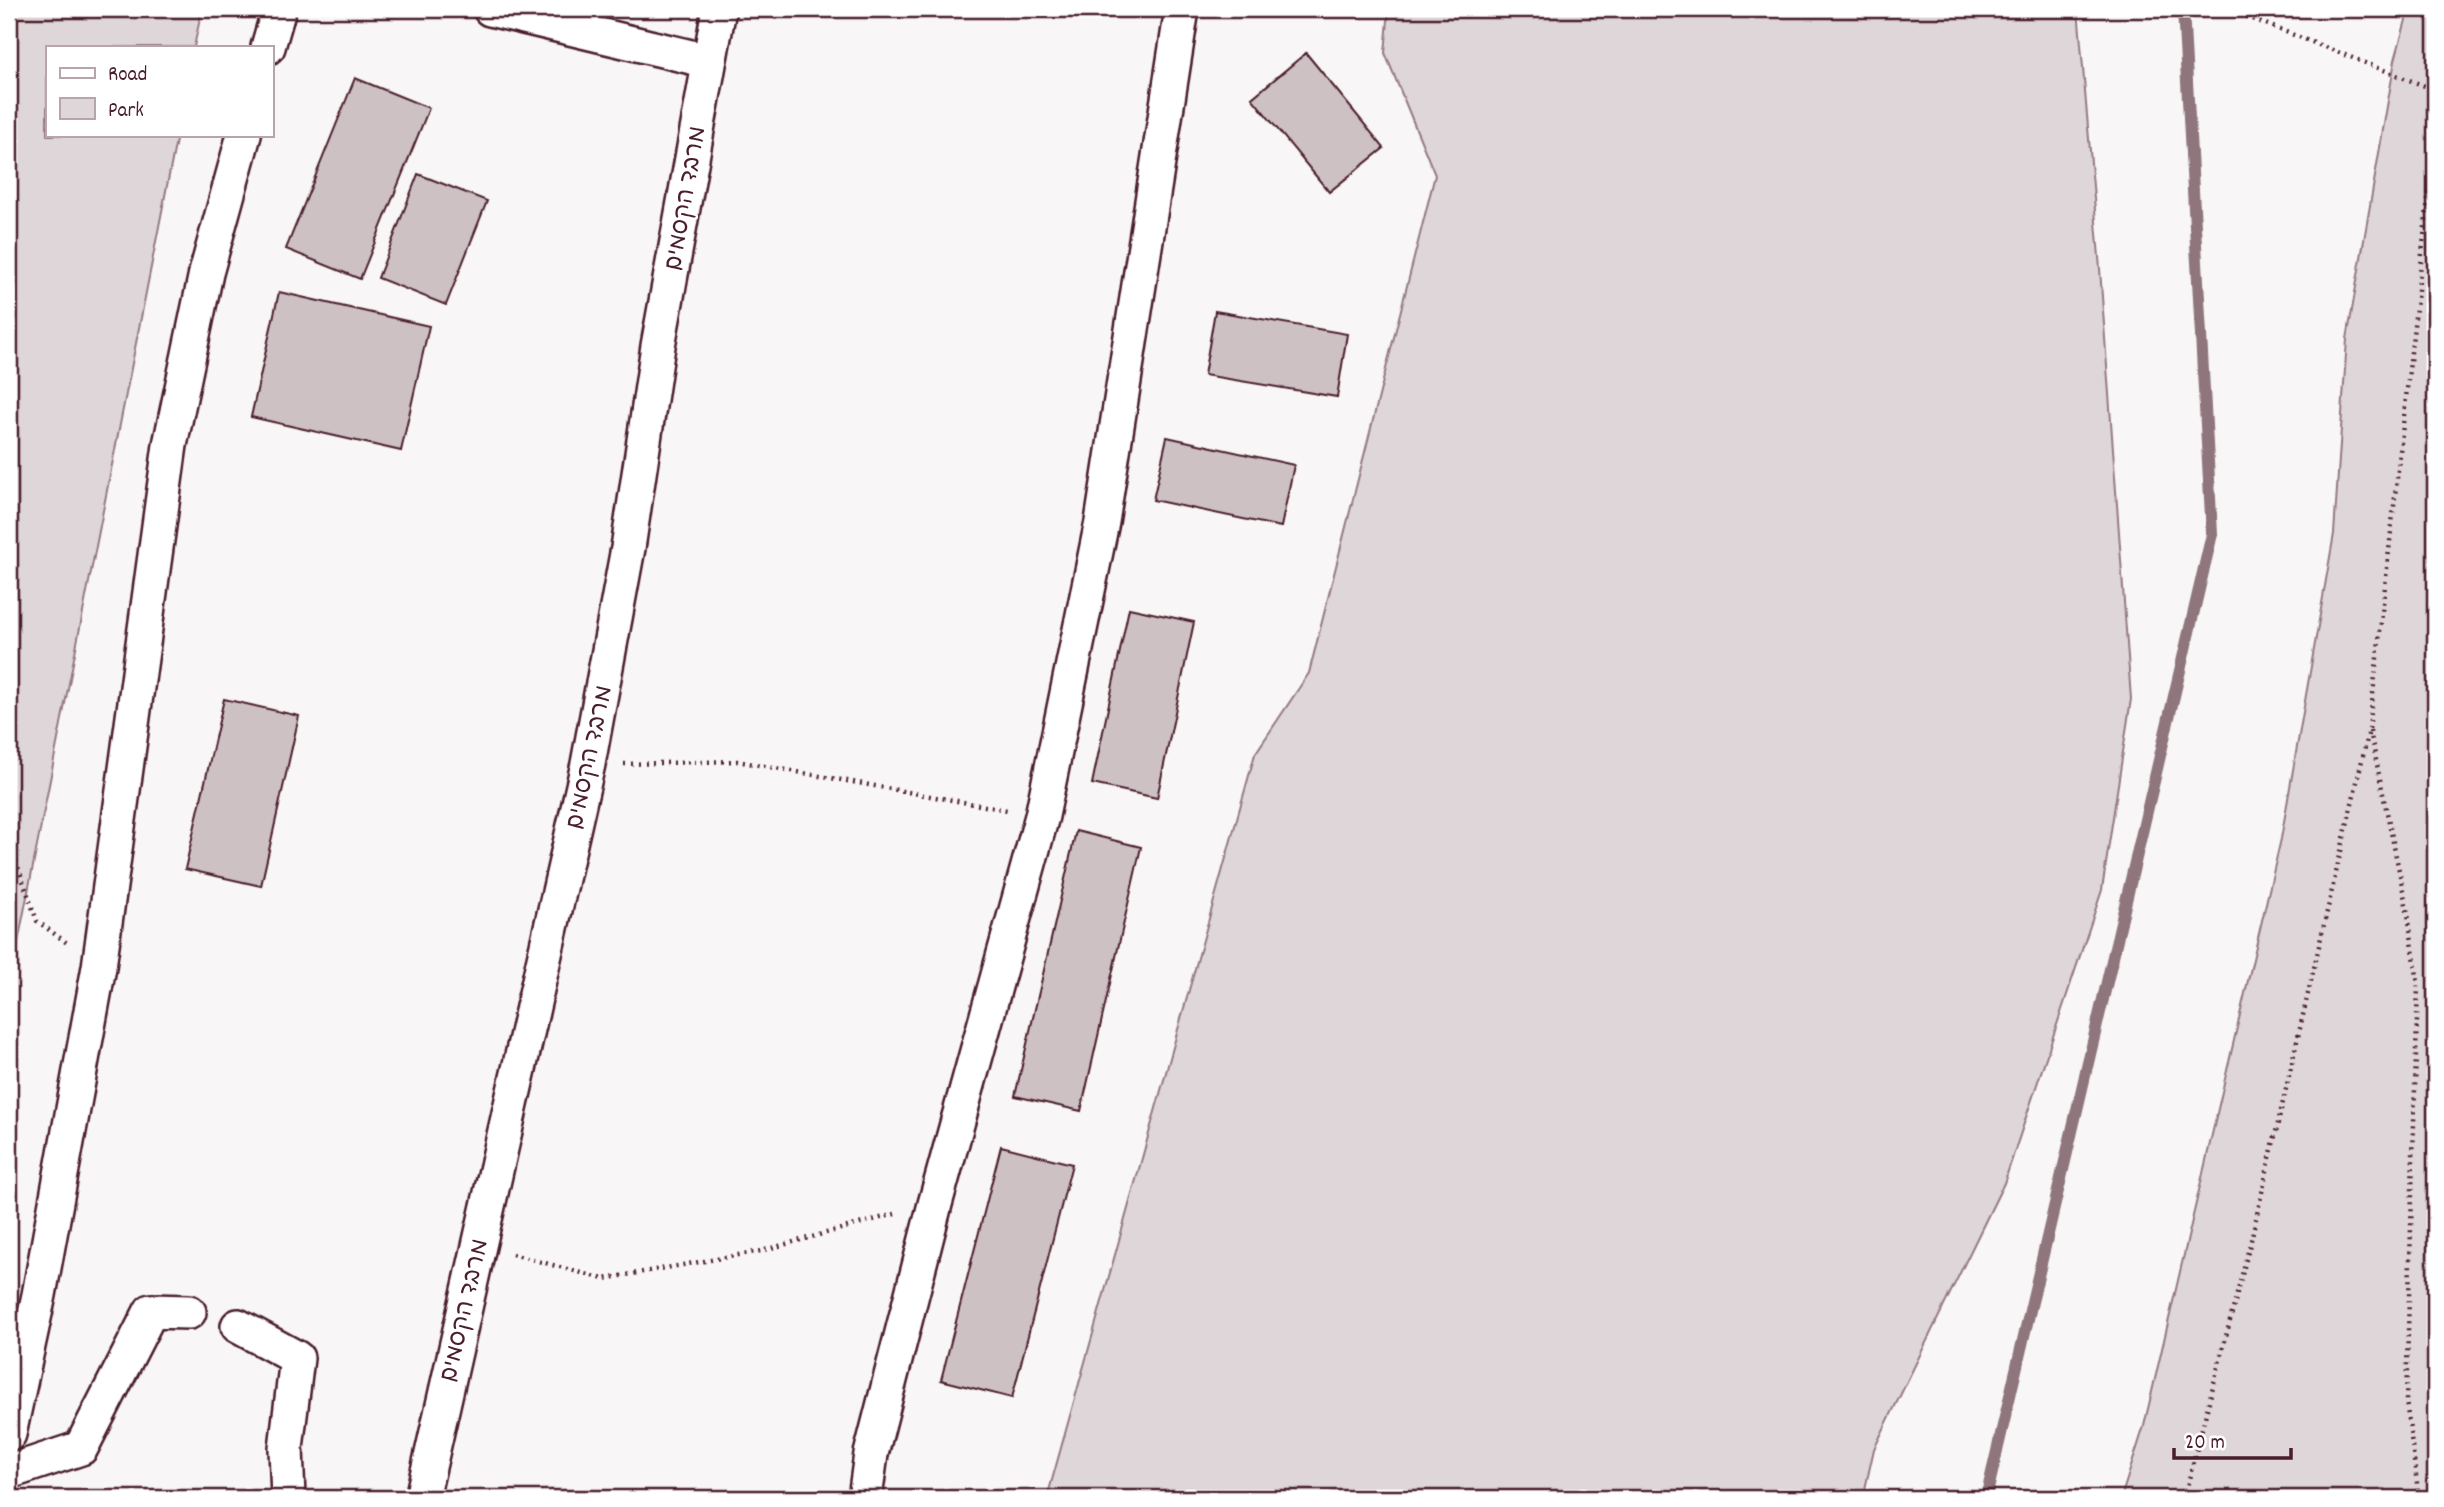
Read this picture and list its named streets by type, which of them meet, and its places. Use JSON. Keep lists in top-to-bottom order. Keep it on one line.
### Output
{"streets":{"street":["מרבד הקסמים"]},"legend":["Road","Park"],"scale_bar":"20 m"}
